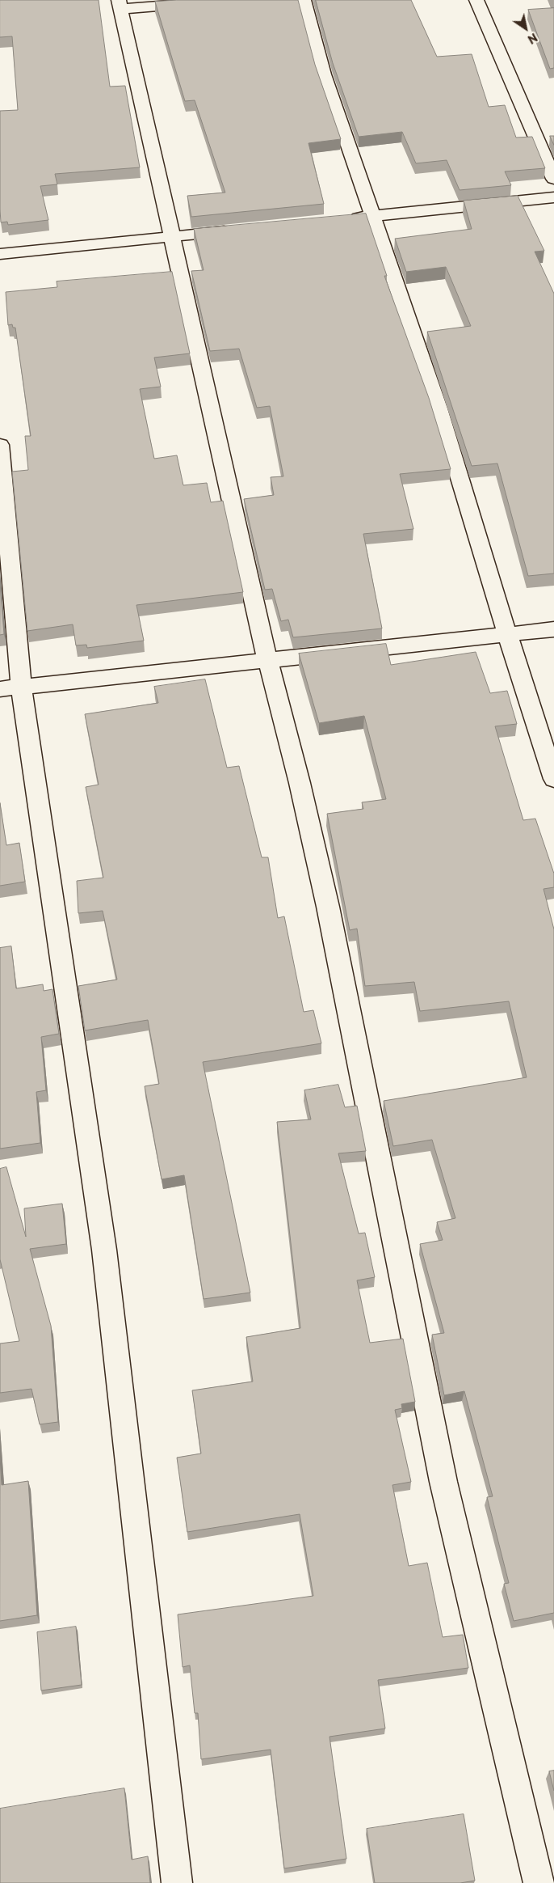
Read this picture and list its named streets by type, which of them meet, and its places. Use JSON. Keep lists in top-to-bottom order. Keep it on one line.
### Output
{"north":"bottom right"}
